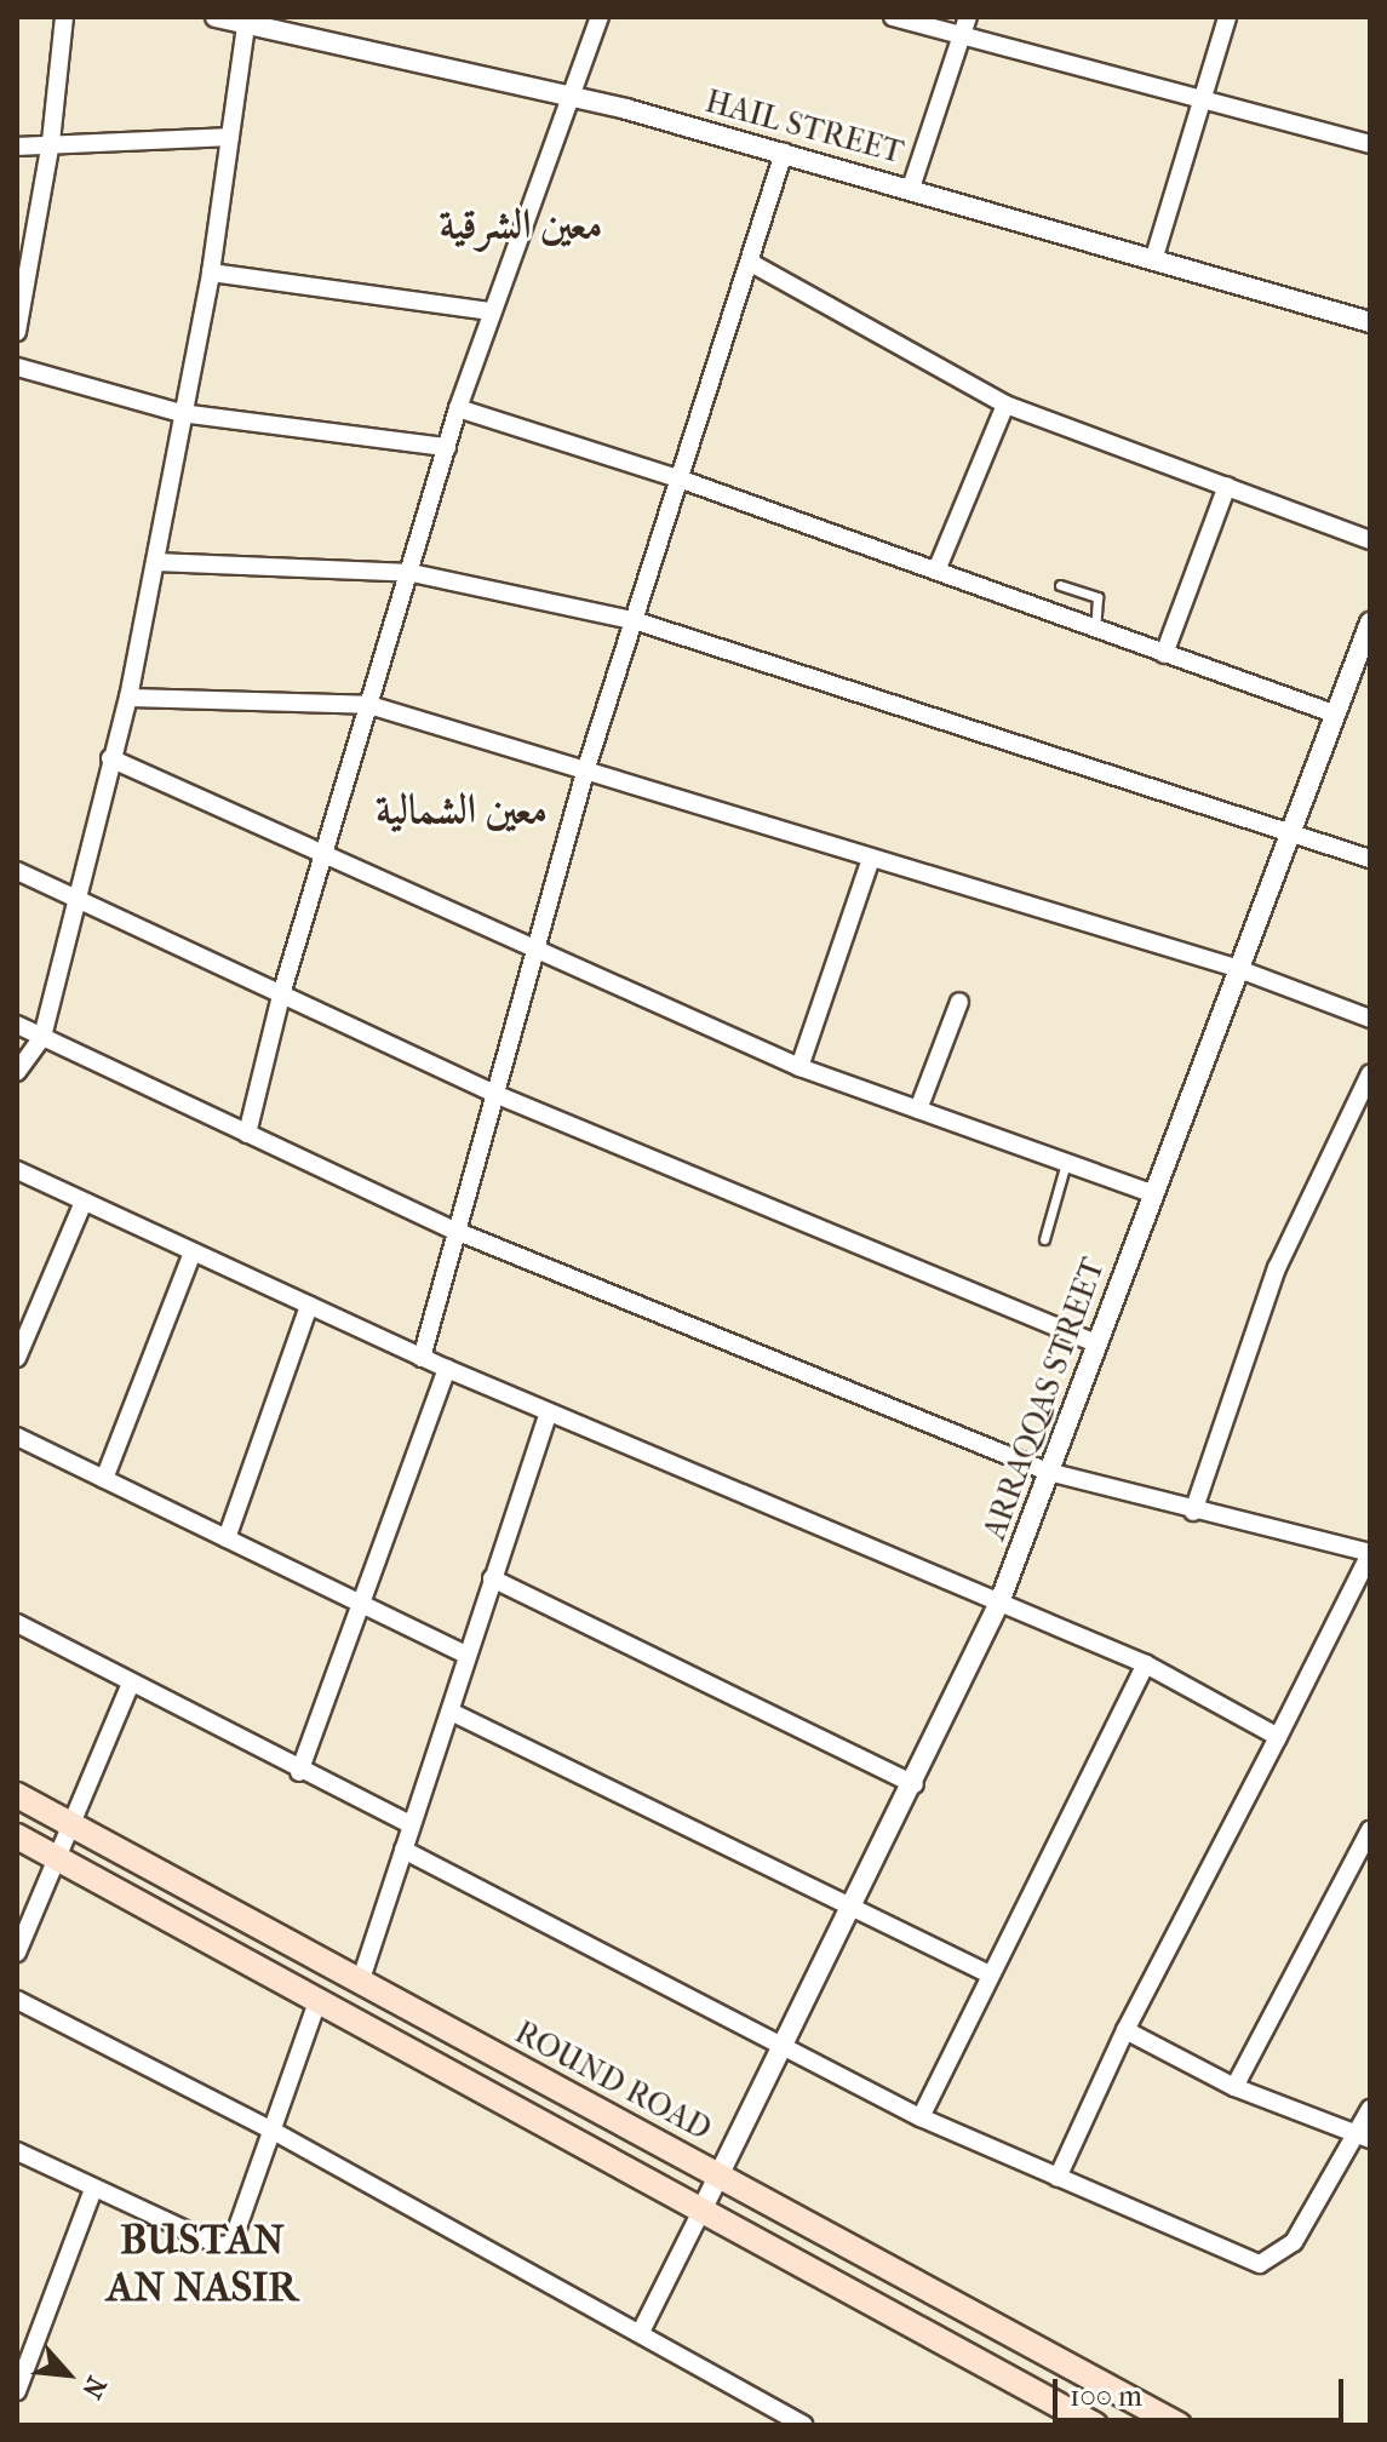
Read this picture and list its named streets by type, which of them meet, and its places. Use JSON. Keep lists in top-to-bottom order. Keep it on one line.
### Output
{"streets":{"main road":["ROUND ROAD"],"street":["HAIL STREET","ARRAQQAS STREET"]},"crossings":[["ARRAQQAS STREET","ROUND ROAD"]],"districts":["معين الشرقية","معين الشمالية","BUSTAN AN NASIR"],"scale_bar":"100 m","north":"bottom right"}
